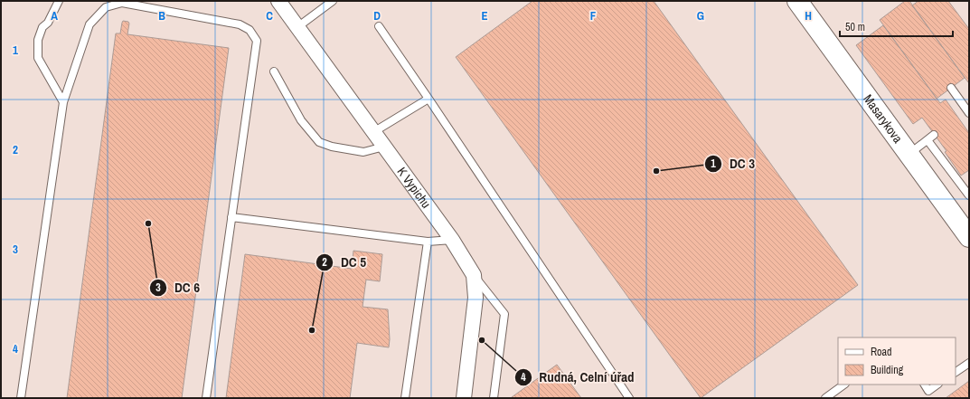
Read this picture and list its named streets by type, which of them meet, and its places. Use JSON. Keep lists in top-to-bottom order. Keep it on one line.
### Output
{"streets":{"main road":["Masarykova"],"street":["K Vypichu"]},"places":["DC 3","DC 6","DC 5","Rudná, Celní úřad"],"legend":["Road","Building"],"scale_bar":"50 m","grid":{"columns":["A","B","C","D","E","F","G","H"],"rows":["1","2","3","4"]}}
